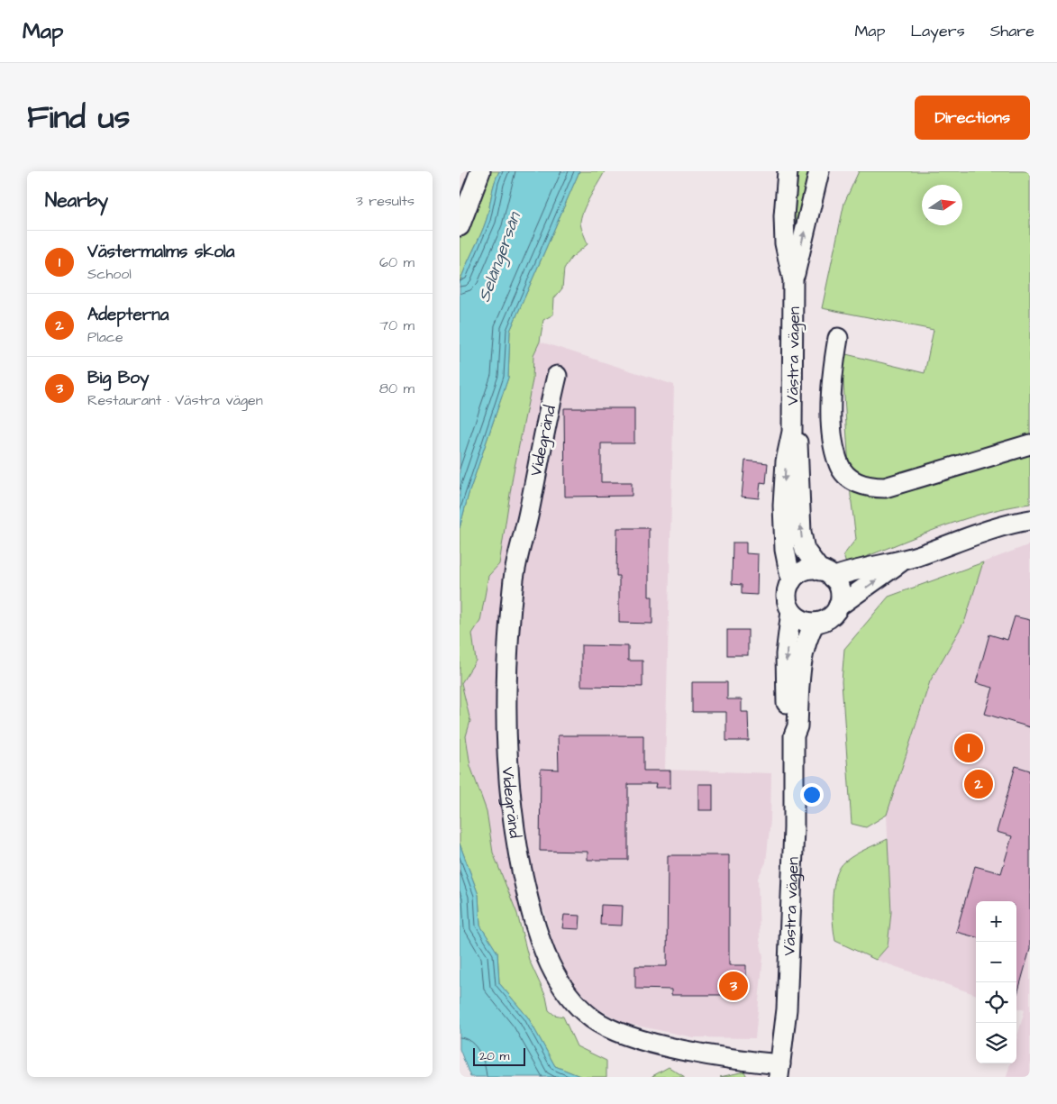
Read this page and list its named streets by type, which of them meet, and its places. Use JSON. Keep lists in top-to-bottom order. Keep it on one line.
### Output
{"streets":{"street":["Västra vägen","Videgränd"]},"crossings":[["Västra vägen","Videgränd"]],"water":["Selångersån"],"scale_bar":"20 m","north":"right","page":{"header":"Map","nav":["Map","Layers","Share"],"title":"Find us","buttons":"Directions","heading":["Nearby","3 results"],"list":[{"mark":"1","name":"Västermalms skola","note":"School","value":"60 m"},{"mark":"2","name":"Adepterna","note":"Place","value":"70 m"},{"mark":"3","name":"Big Boy","note":"Restaurant · Västra vägen","value":"80 m"}],"pins":["1","2","3"],"map_buttons":["+","−"],"scale":"20 m"}}
